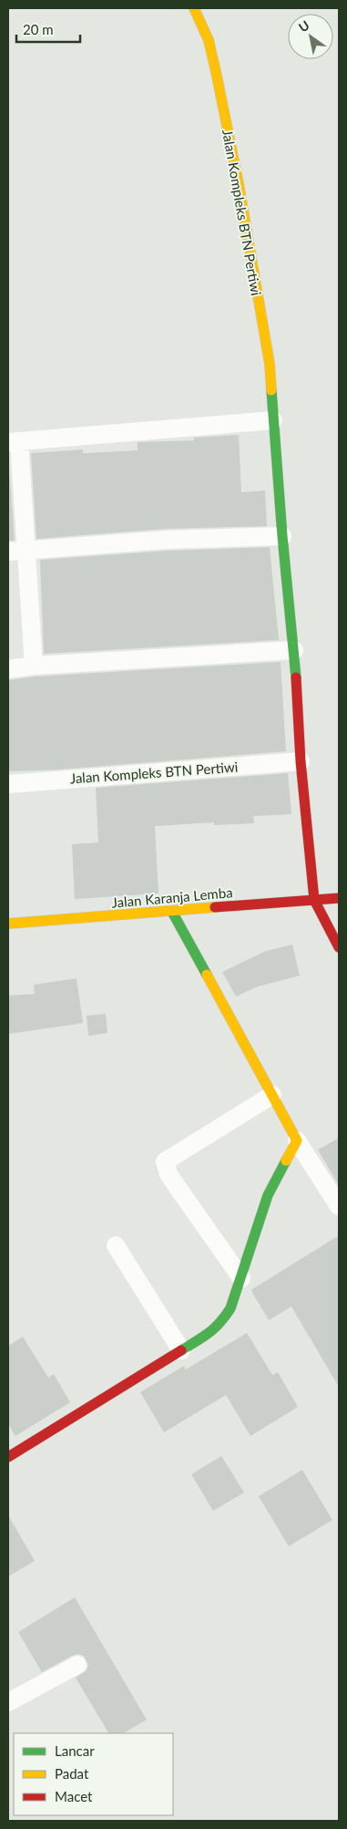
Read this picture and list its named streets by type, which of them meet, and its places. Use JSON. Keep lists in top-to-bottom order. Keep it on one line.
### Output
{"streets":{"street":["Jalan Kompleks BTN Pertiwi","Jalan Karanja Lemba"]},"crossings":[["Jalan Kompleks BTN Pertiwi","Jalan Karanja Lemba"]],"legend":["Lancar","Padat","Macet"],"scale_bar":"20 m","north":"top left"}
